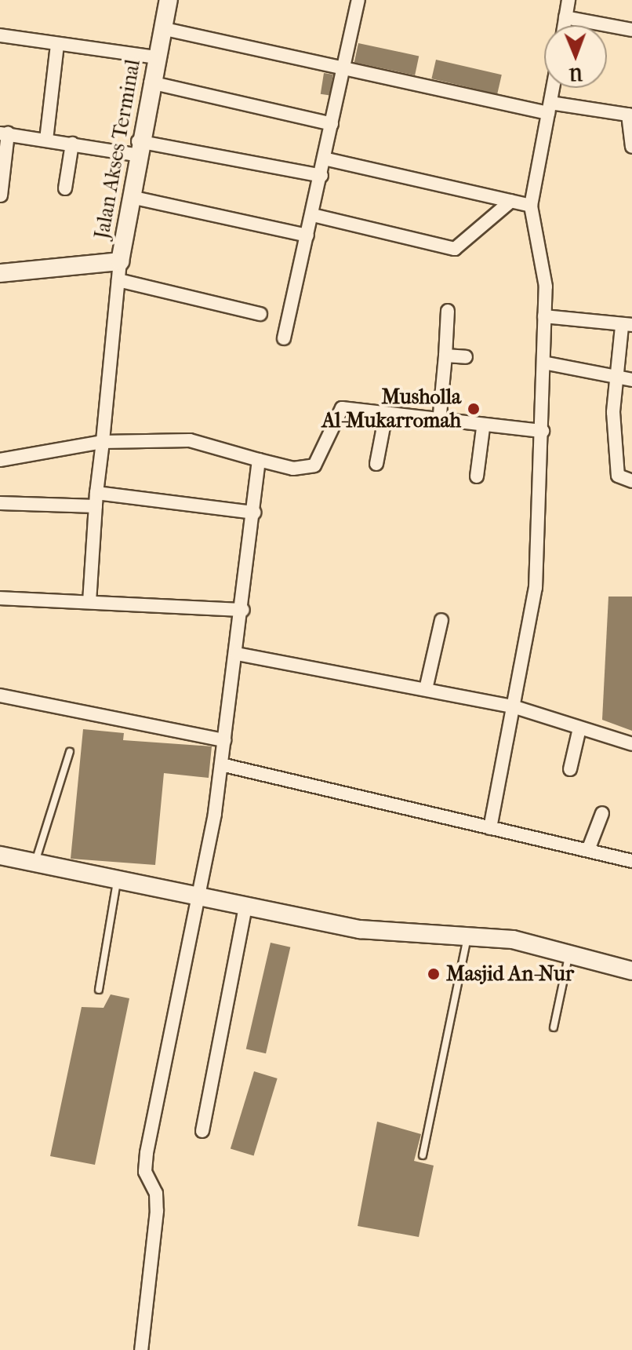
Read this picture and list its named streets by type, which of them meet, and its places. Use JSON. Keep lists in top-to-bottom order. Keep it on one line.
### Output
{"streets":{"street":["Jalan Akses Terminal"]},"places":["Musholla Al-Mukarromah","Masjid An-Nur"],"north":"bottom"}
